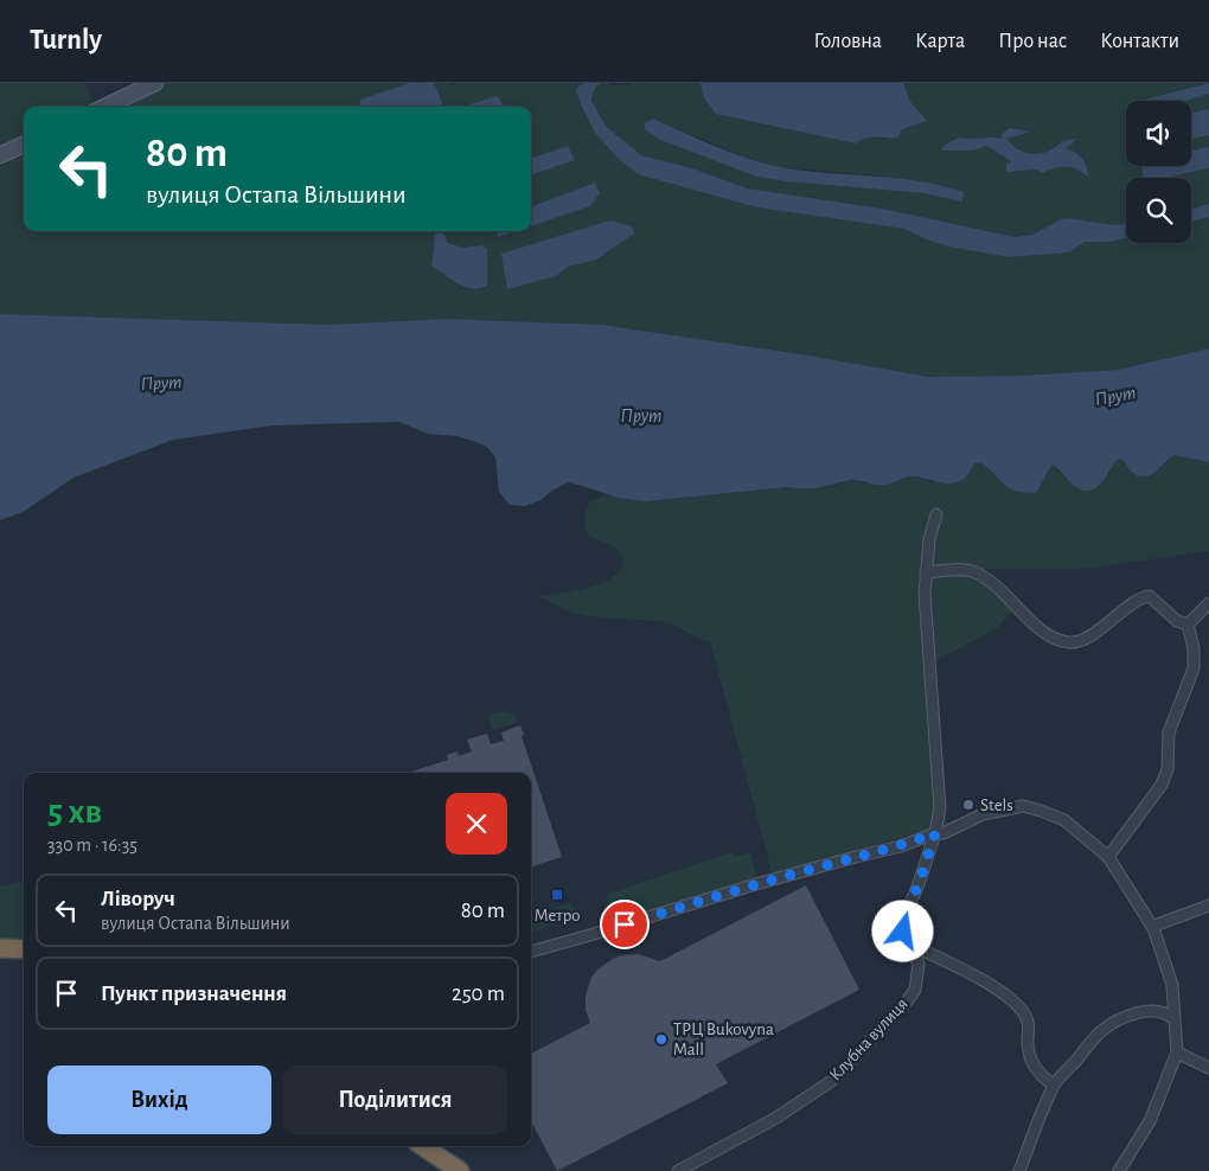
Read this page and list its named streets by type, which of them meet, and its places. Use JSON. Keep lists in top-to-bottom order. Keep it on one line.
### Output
{"streets":{"street":["Клубна вулиця"]},"water":["Прут"],"places":{"other":["Stels","ТРЦ Bukovyna Mall"],"transit":["Метро"]},"page":{"header":"Turnly","nav":["Головна","Карта","Про нас","Контакти"],"turn":["80 m","вулиця Остапа Вільшини"],"heading":["5 хв","330 m · 16:35"],"list":[{"name":"Ліворуч","note":"вулиця Остапа Вільшини","value":"80 m"},{"name":"Пункт призначення","value":"250 m"}],"buttons":["Вихід","Поділитися"]}}
